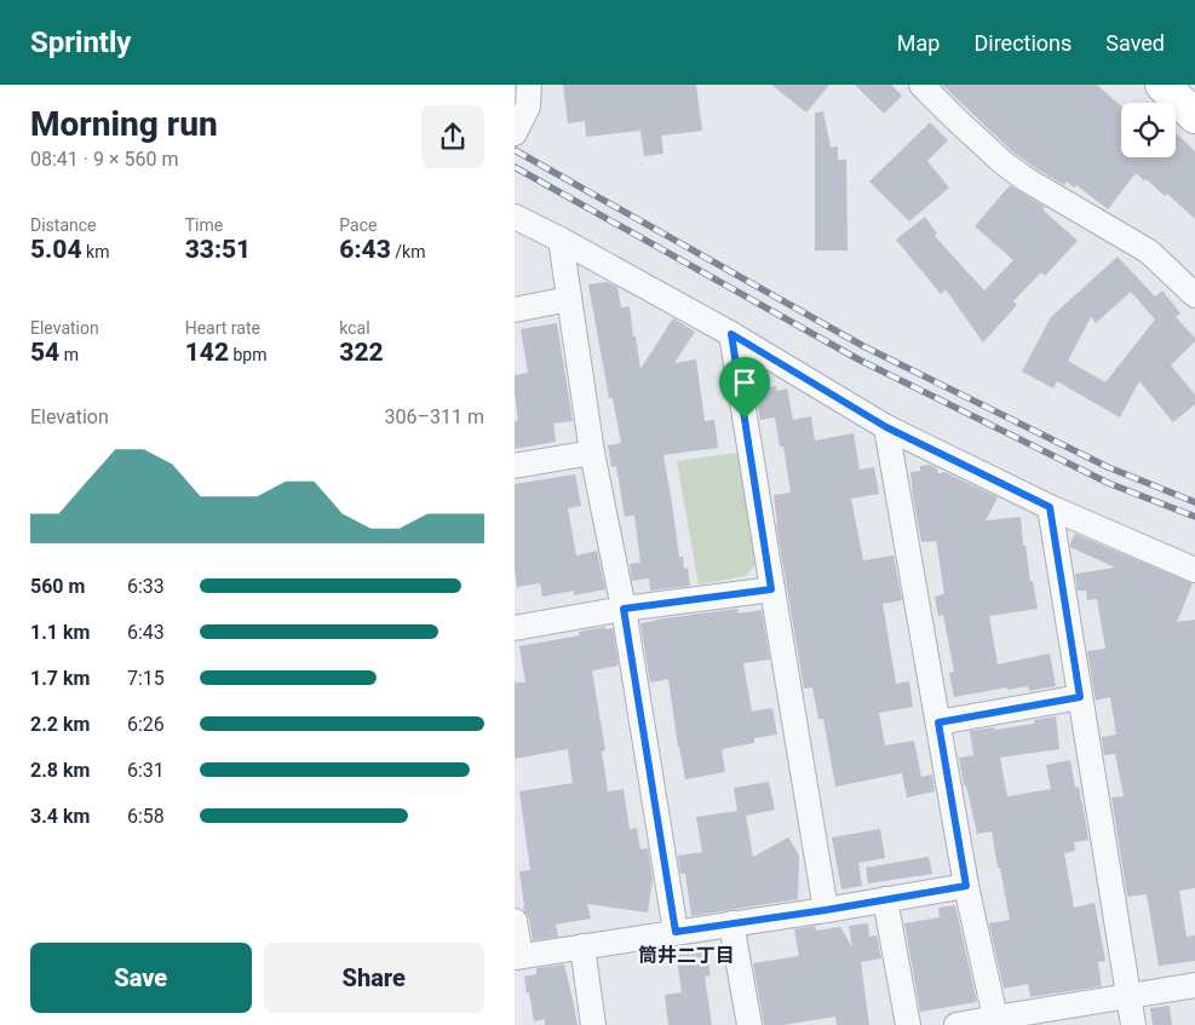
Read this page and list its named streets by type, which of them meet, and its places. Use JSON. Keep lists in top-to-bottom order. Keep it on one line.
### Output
{"districts":["筒井二丁目"],"page":{"header":"Sprintly","nav":["Map","Directions","Saved"],"heading":["Morning run","08:41 · 9 × 560 m"],"stats":[["Distance","5.04 km"],["Time","33:51"],["Pace","6:43 /km"],["Elevation","54 m"],["Heart rate","142 bpm"],["kcal","322"]],"chart":["Elevation","306–311 m"],"list":[{"name":"560 m","note":"6:33"},{"name":"1.1 km","note":"6:43"},{"name":"1.7 km","note":"7:15"},{"name":"2.2 km","note":"6:26"},{"name":"2.8 km","note":"6:31"},{"name":"3.4 km","note":"6:58"}],"buttons":["Save","Share"]}}
